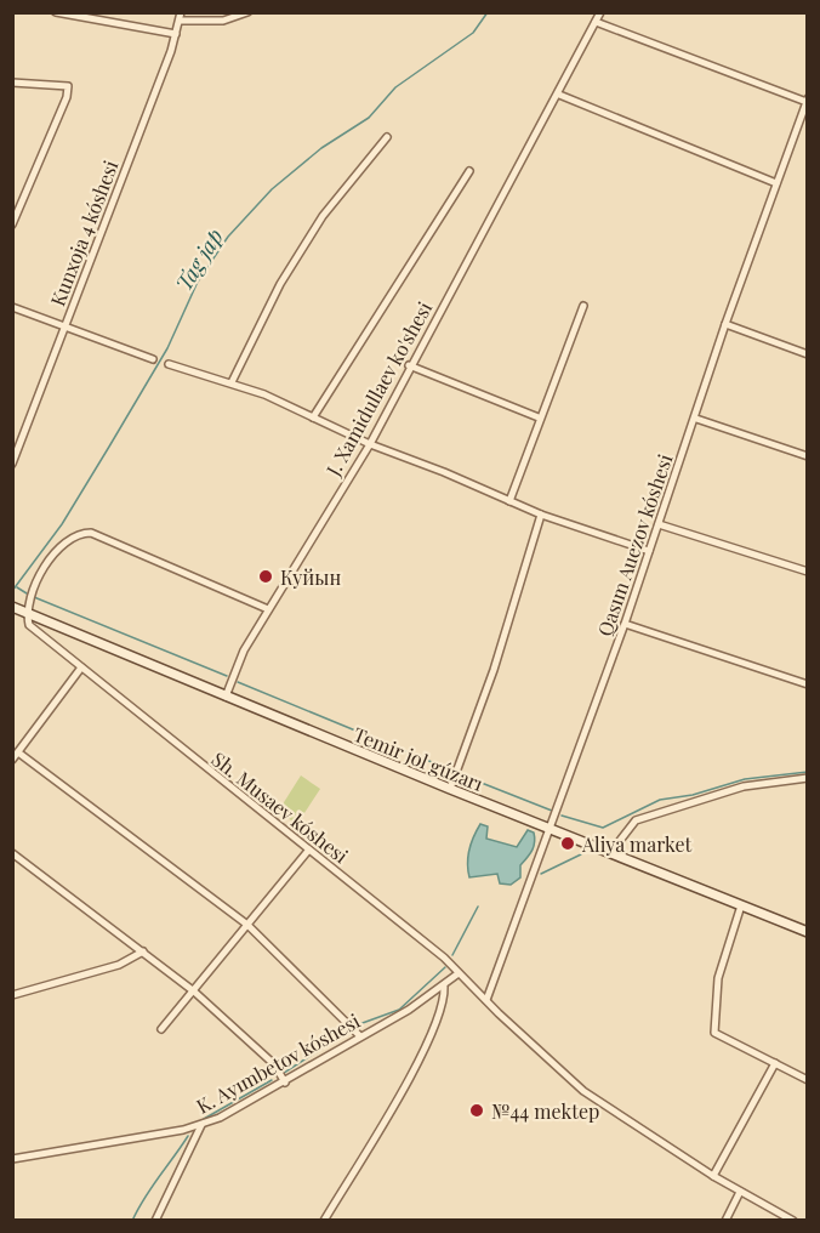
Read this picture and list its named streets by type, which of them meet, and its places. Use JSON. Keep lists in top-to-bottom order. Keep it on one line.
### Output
{"streets":{"street":["Kunxoja 4 kóshesi","J. Xamidullaev ko'shesi","Qasım Auezov kóshesi","Temir jol gúzarı","Sh. Musaev kóshesi","K. Ayımbetov kóshesi"]},"crossings":[["J. Xamidullaev ko'shesi","Temir jol gúzarı"],["Qasım Auezov kóshesi","Temir jol gúzarı"],["Qasım Auezov kóshesi","Sh. Musaev kóshesi"],["Temir jol gúzarı","Sh. Musaev kóshesi"],["Sh. Musaev kóshesi","K. Ayımbetov kóshesi"]],"water":["Tag jap"],"places":["Куйын","Aliya market","№44 mektep"]}
